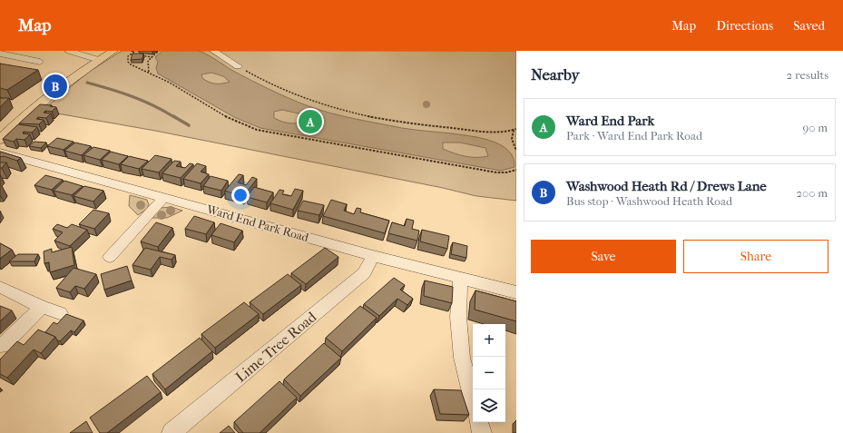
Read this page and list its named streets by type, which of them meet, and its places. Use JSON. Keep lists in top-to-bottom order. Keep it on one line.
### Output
{"streets":{"street":["Ward End Park Road","Lime Tree Road"]},"crossings":[["Ward End Park Road","Lime Tree Road"]],"page":{"header":"Map","nav":["Map","Directions","Saved"],"heading":["Nearby","2 results"],"pins":["B","A"],"list":[{"mark":"A","name":"Ward End Park","note":"Park · Ward End Park Road","value":"90 m"},{"mark":"B","name":"Washwood Heath Rd / Drews Lane","note":"Bus stop · Washwood Heath Road","value":"200 m"}],"buttons":["Save","Share"],"map_buttons":["+","−"]}}
